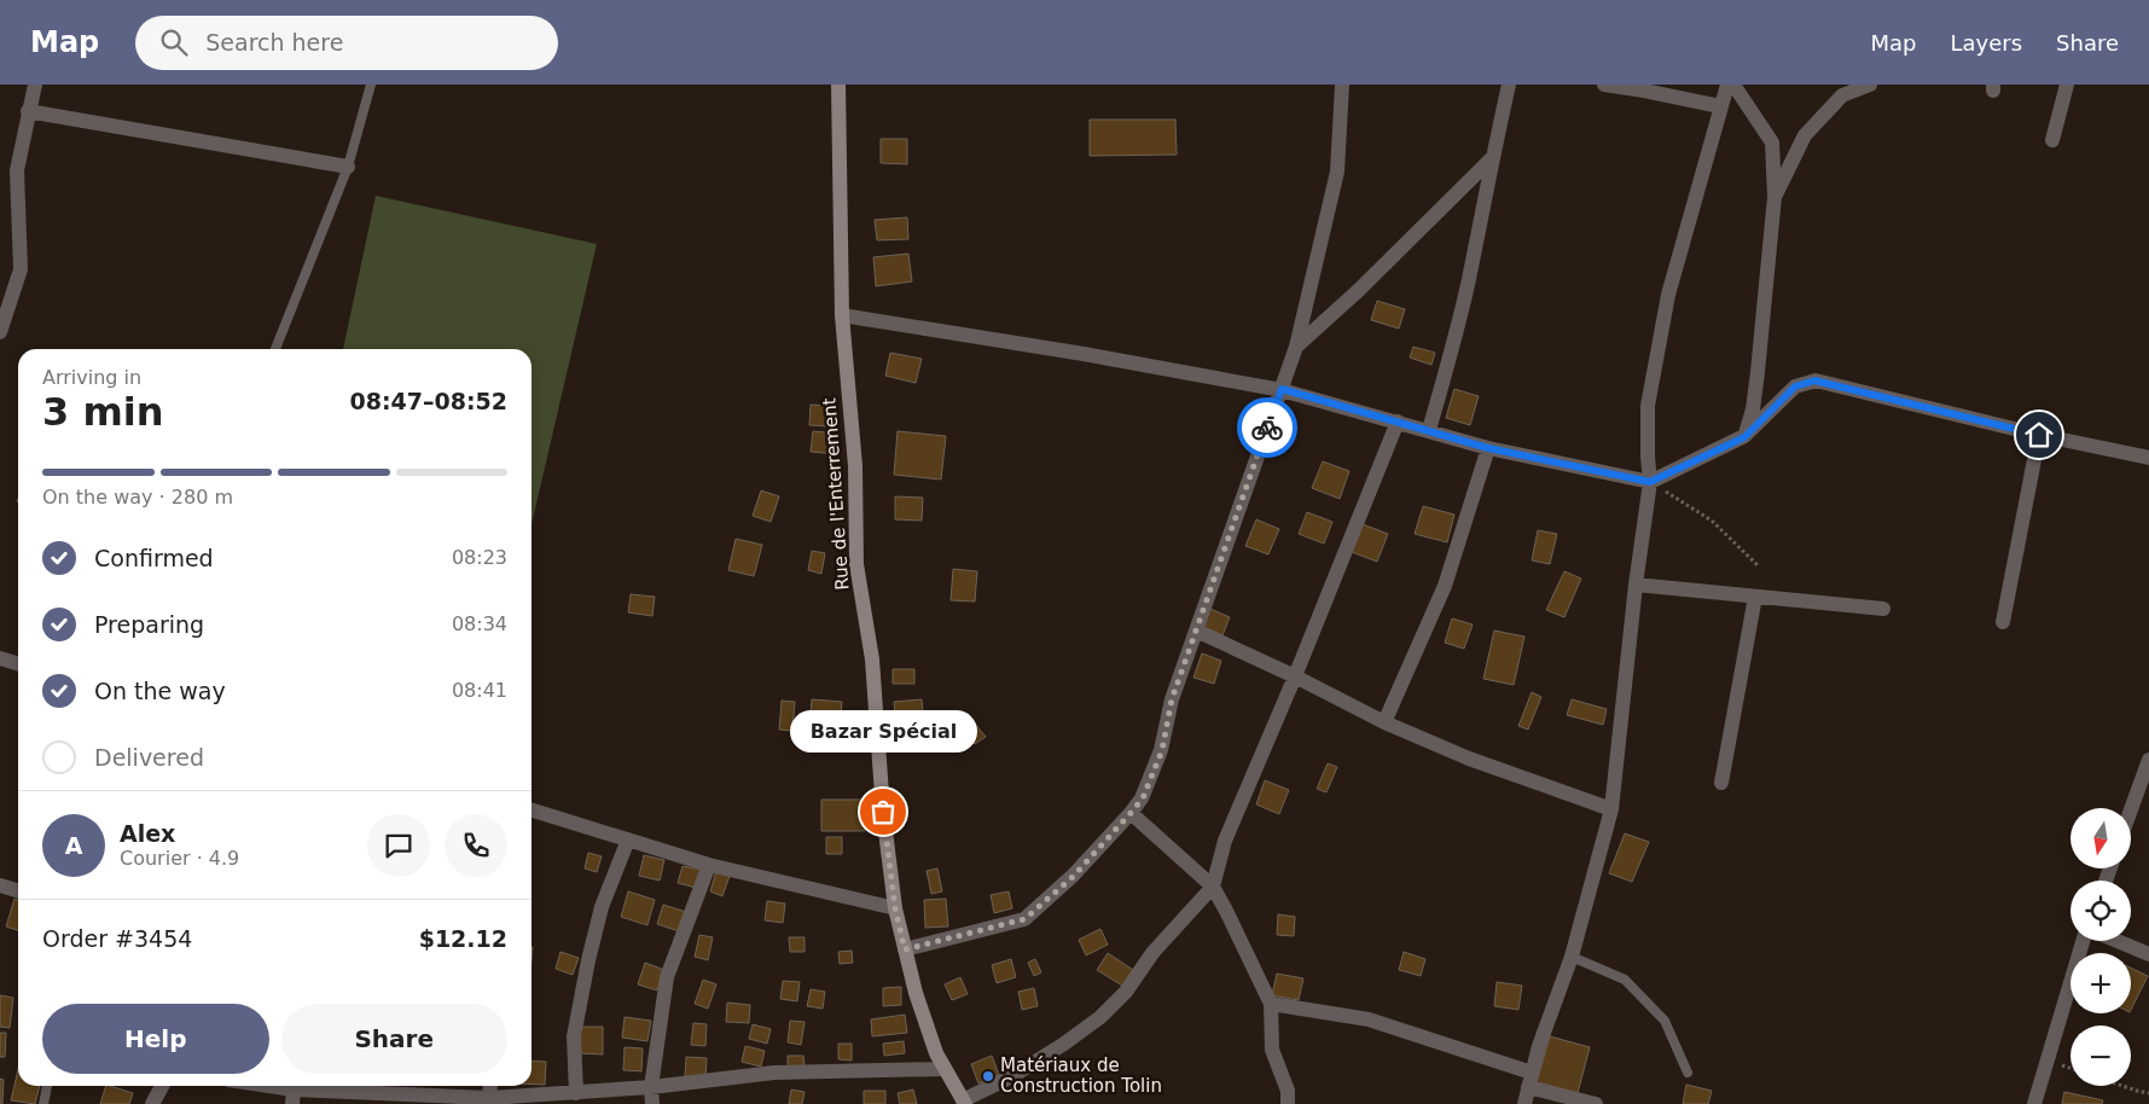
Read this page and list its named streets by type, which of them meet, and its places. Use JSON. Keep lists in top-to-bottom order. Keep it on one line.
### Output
{"streets":{"street":["Rue de l'Enterrement"]},"places":["Bazar Spécial","Matériaux de Construction Tolin"],"north":"bottom","page":{"header":"Map","search":"Search here","nav":["Map","Layers","Share"],"heading":["3 min","Arriving in","08:47–08:52"],"panel":["Alex","Courier · 4.9","Order #3454","$12.12"],"bar":"On the way · 280 m","list":[["Confirmed","08:23"],["Preparing","08:34"],["On the way","08:41"],"Delivered"],"bubble":"Bazar Spécial","map_buttons":["+","−"],"round":"A","buttons":["Help","Share"]}}
